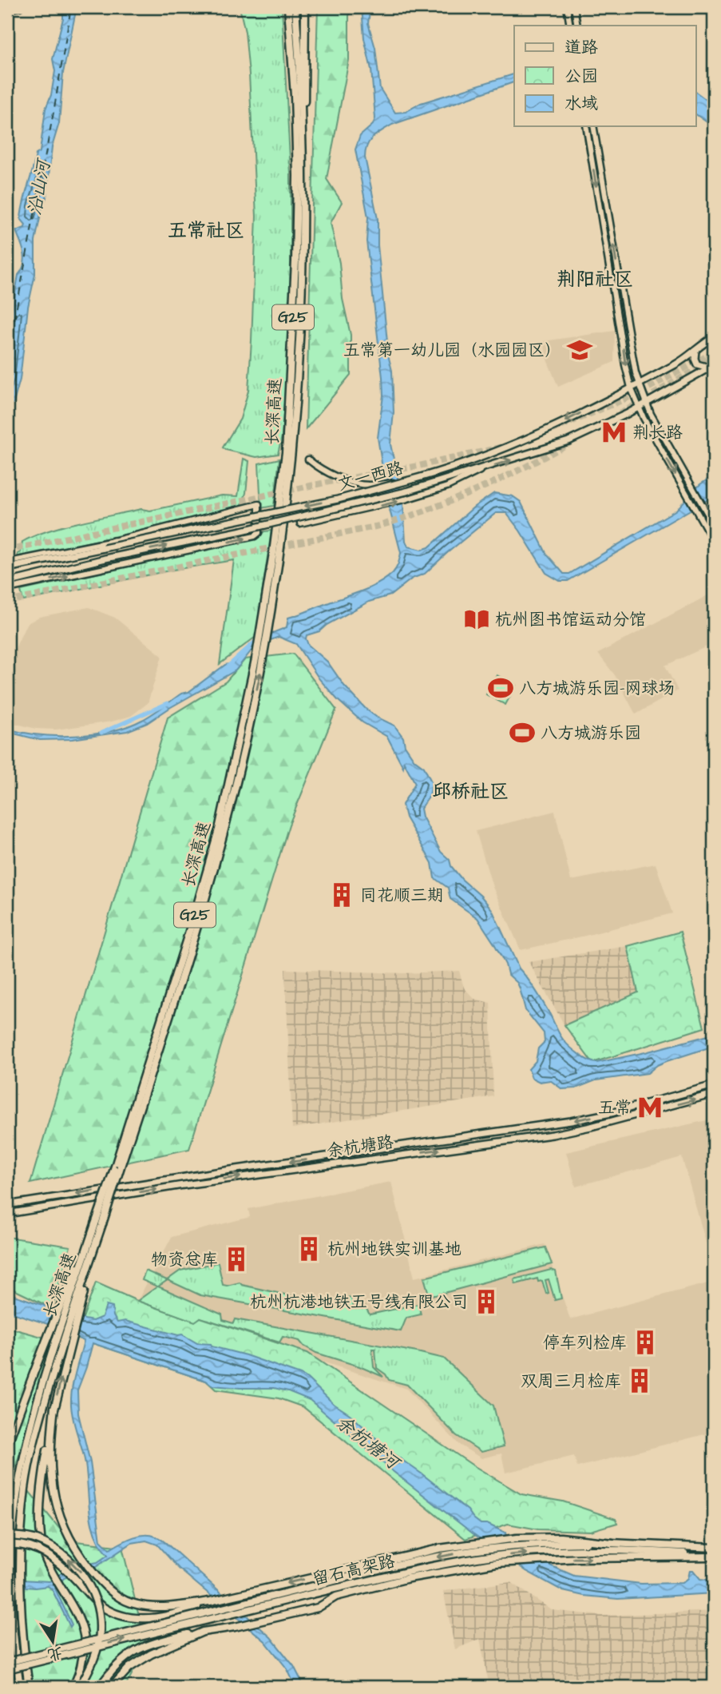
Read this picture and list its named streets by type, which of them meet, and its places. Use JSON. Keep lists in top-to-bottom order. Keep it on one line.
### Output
{"streets":{"highway":["G25","长深高速","留石高架路"],"main road":["文一西路","余杭塘路"]},"districts":["五常社区","荆阳社区","邱桥社区"],"water":["沿山河","余杭塘河"],"places":{"school or university":["五常第一幼儿园（水园园区）"],"metro station":["荆长路","五常"],"library":["杭州图书馆运动分馆"],"sports":["八方城游乐园-网球场","八方城游乐园"],"building":["同花顺三期","杭州地铁实训基地","物资总库","杭州杭港地铁五号线有限公司","停车列检库","双周三月检库"]},"legend":["道路","公园","水域"],"north":"bottom"}
